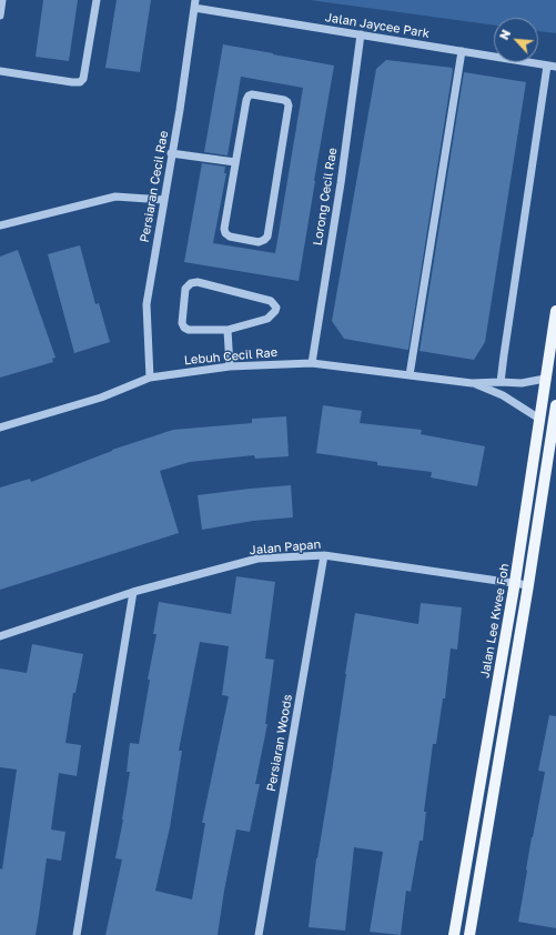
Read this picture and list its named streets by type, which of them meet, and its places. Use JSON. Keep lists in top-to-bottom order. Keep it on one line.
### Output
{"streets":{"main road":["Jalan Lee Kwee Foh"],"street":["Jalan Jaycee Park","Persiaran Cecil Rae","Lorong Cecil Rae","Lebuh Cecil Rae","Jalan Papan","Persiaran Woods"]},"crossings":[["Jalan Jaycee Park","Persiaran Cecil Rae"],["Jalan Jaycee Park","Lorong Cecil Rae"],["Persiaran Cecil Rae","Lebuh Cecil Rae"],["Lorong Cecil Rae","Lebuh Cecil Rae"],["Lebuh Cecil Rae","Jalan Lee Kwee Foh"],["Jalan Papan","Jalan Lee Kwee Foh"],["Jalan Papan","Persiaran Woods"]],"north":"top left"}
